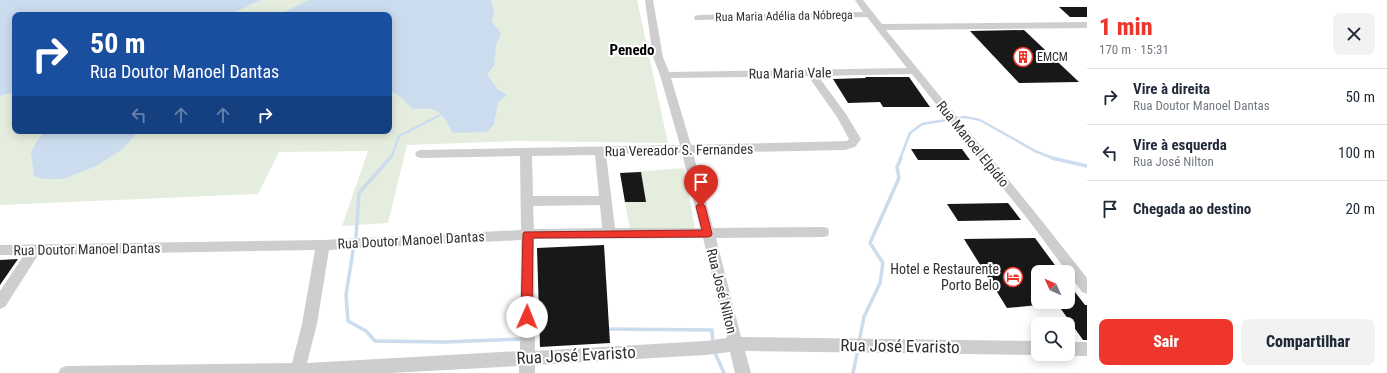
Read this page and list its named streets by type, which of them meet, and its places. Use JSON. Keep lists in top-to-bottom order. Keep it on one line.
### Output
{"streets":{"street":["Rua Maria Adélia da Nóbrega","Rua Maria Vale","Rua Manoel Elpídio","Rua Vereador S. Fernandes","Rua Doutor Manoel Dantas","Rua José Nilton","Rua José Evaristo"]},"crossings":[["Rua Maria Adélia da Nóbrega","Rua Manoel Elpídio"],["Rua Maria Vale","Rua Manoel Elpídio"],["Rua Maria Vale","Rua Vereador S. Fernandes"],["Rua Maria Vale","Rua José Nilton"],["Rua Vereador S. Fernandes","Rua José Nilton"],["Rua Doutor Manoel Dantas","Rua José Nilton"],["Rua José Nilton","Rua José Evaristo"]],"districts":["Penedo"],"places":{"building":["EMCM"],"hotel":["Hotel e Restaurente Porto Belo"]},"north":"top left","page":{"heading":["1 min","170 m · 15:31"],"turn":["50 m","Rua Doutor Manoel Dantas"],"list":[{"name":"Vire à direita","note":"Rua Doutor Manoel Dantas","value":"50 m"},{"name":"Vire à esquerda","note":"Rua José Nilton","value":"100 m"},{"name":"Chegada ao destino","value":"20 m"}],"buttons":["Sair","Compartilhar"]}}
